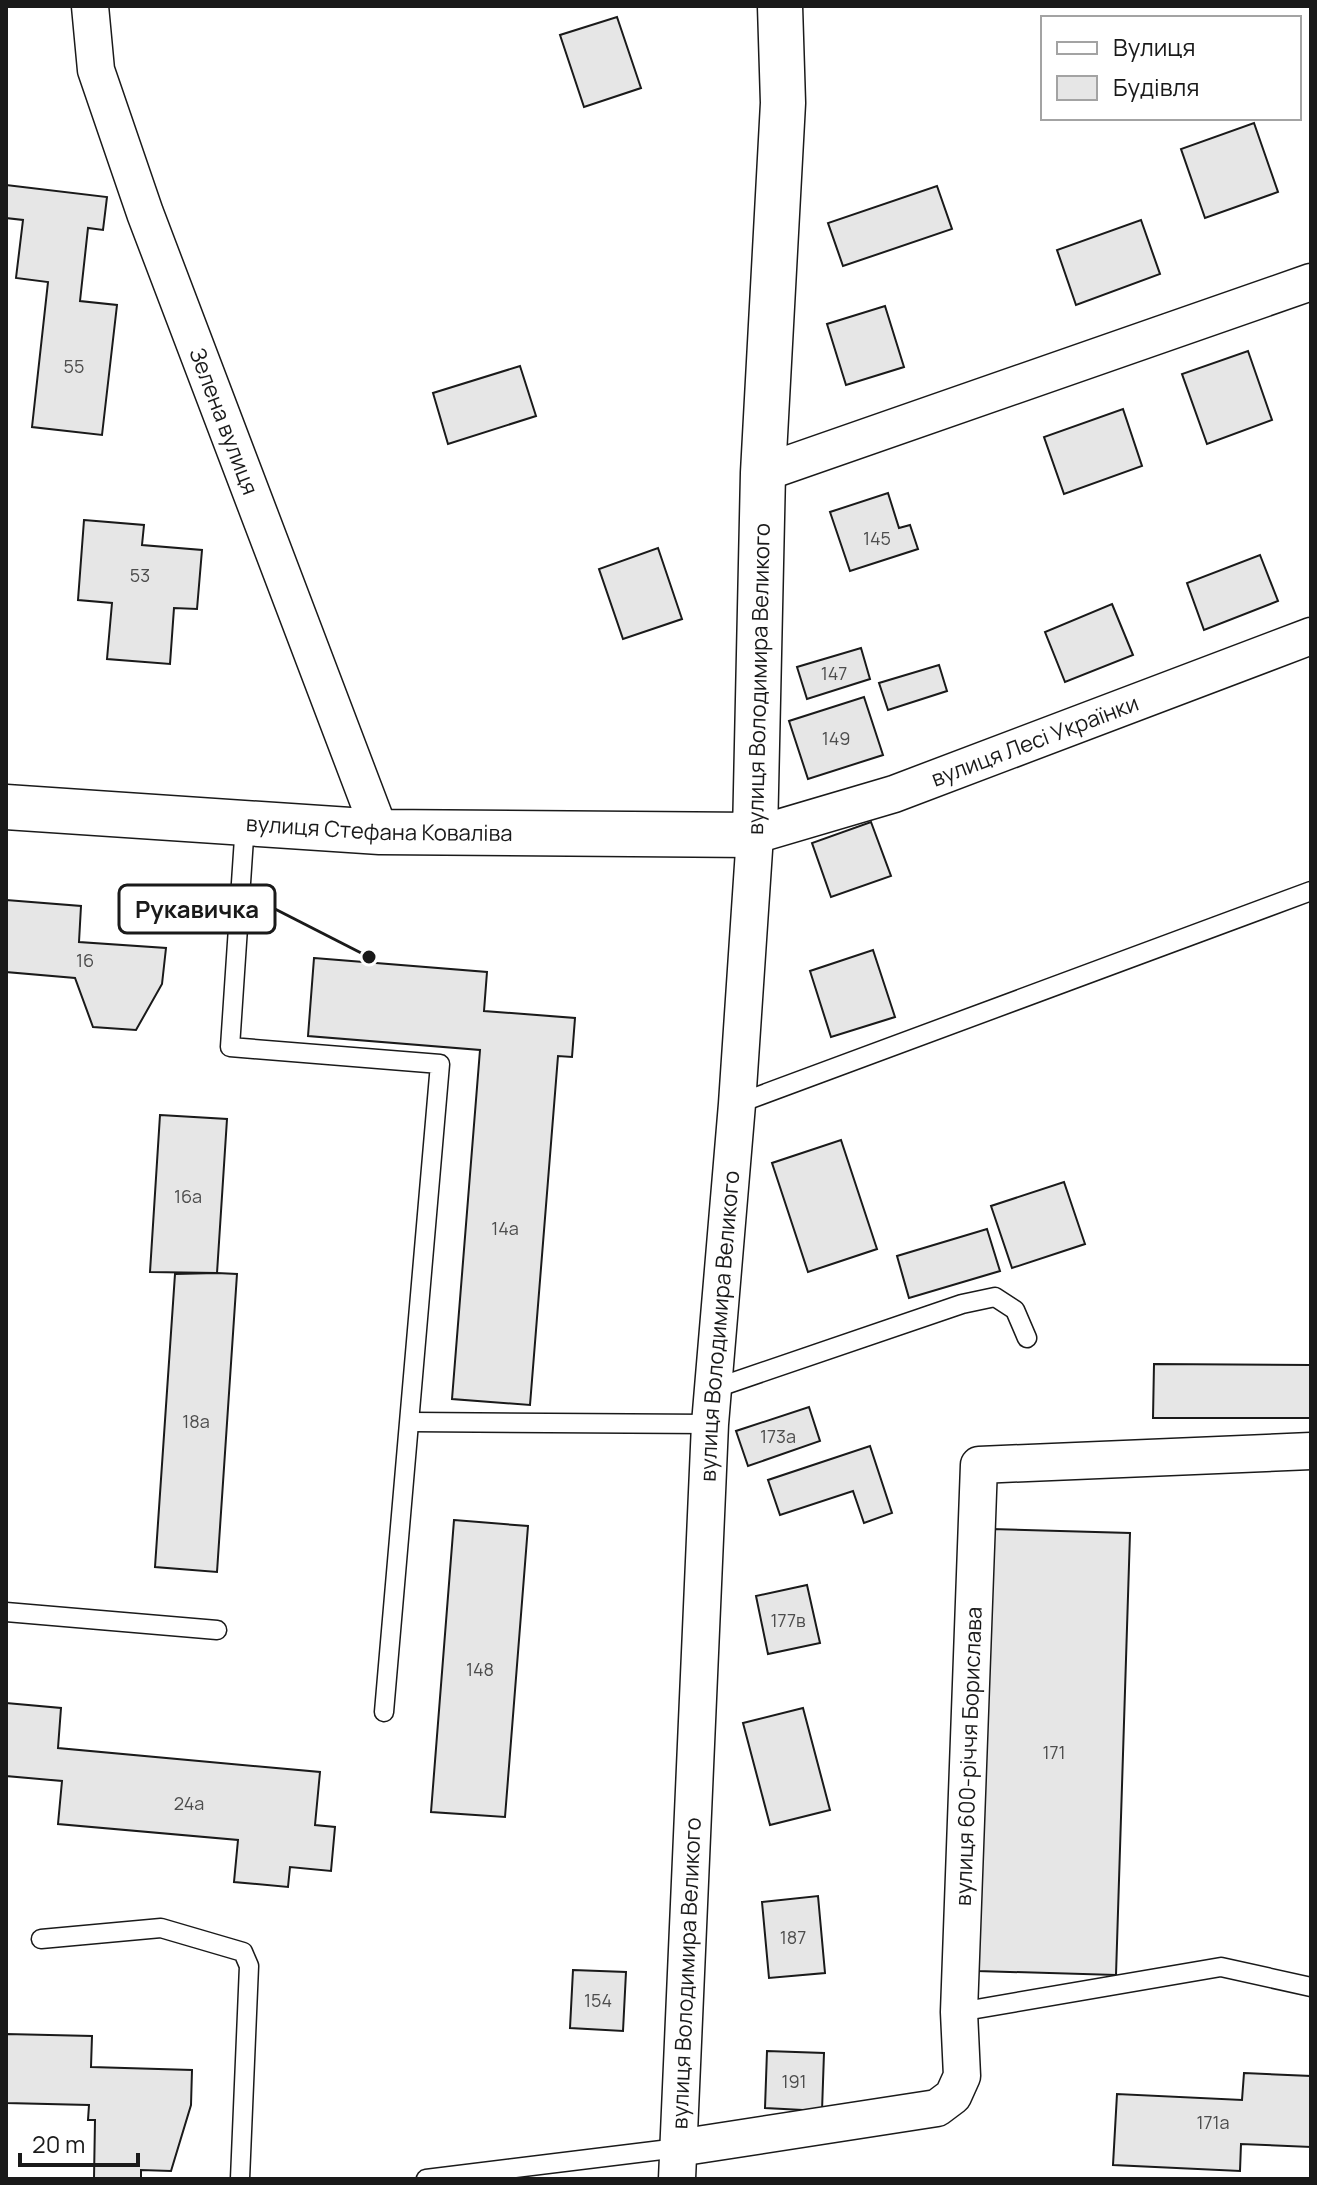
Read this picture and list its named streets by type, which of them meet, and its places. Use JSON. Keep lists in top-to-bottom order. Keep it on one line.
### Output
{"streets":{"street":["Зелена вулиця","вулиця Володимира Великого","вулиця Лесі Українки","вулиця Стефана Коваліва","вулиця 600-річчя Борислава"]},"crossings":[["Зелена вулиця","вулиця Стефана Коваліва"],["вулиця Володимира Великого","вулиця Лесі Українки"],["вулиця Володимира Великого","вулиця Стефана Коваліва"],["вулиця Володимира Великого","вулиця 600-річчя Борислава"],["вулиця Лесі Українки","вулиця Стефана Коваліва"]],"places":["Рукавичка"],"house_numbers":["55","145","53","147","149","16","16а","14а","18а","173а","177в","148","171","24а","187","154","191","171а"],"legend":["Вулиця","Будівля"],"scale_bar":"20 m"}
